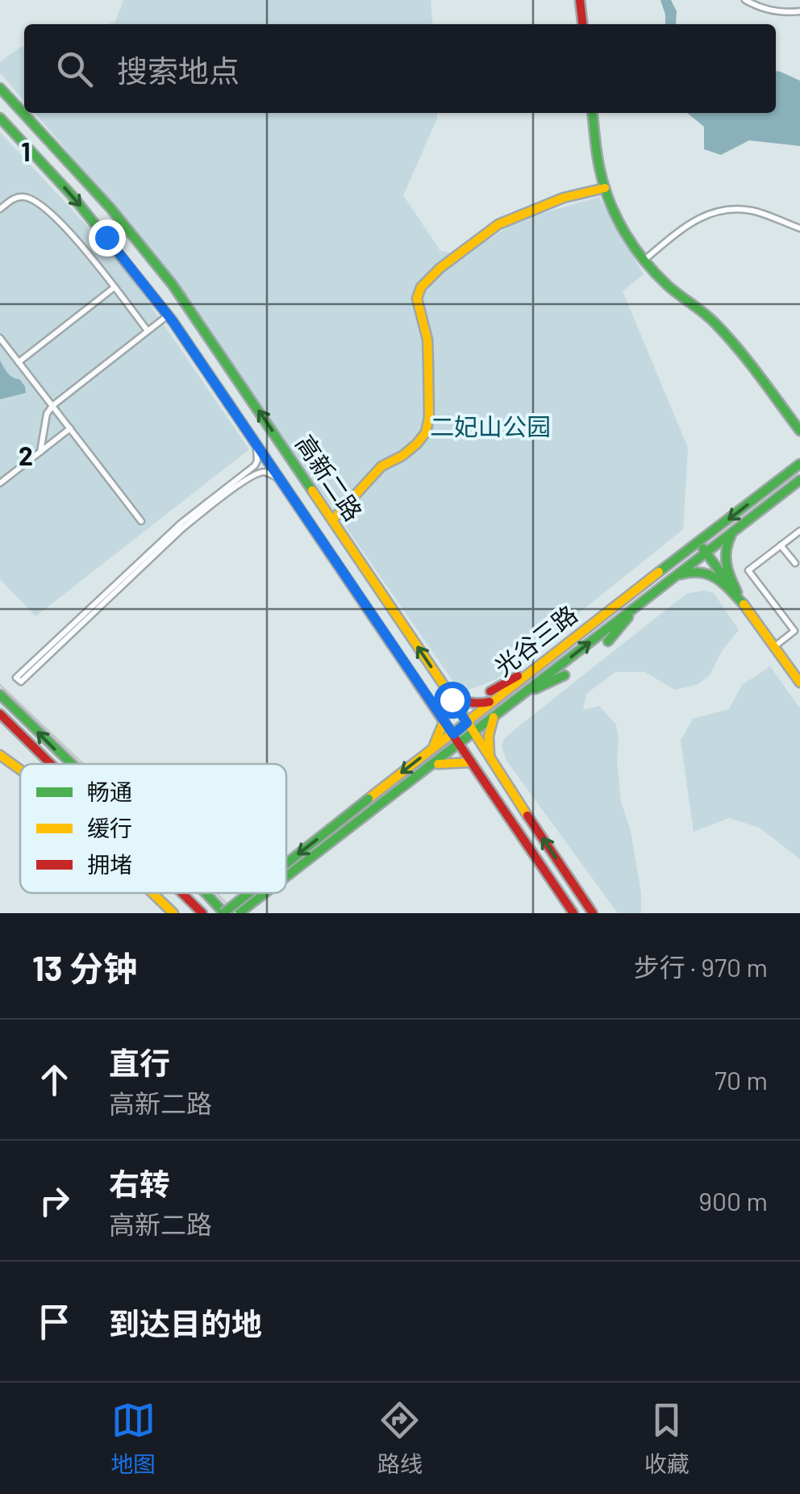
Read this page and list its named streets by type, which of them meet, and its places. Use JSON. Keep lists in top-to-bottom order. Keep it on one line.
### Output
{"streets":{"main road":["高新二路","光谷三路"]},"crossings":[["高新二路","光谷三路"]],"parks":["二妃山公园"],"legend":["畅通","缓行","拥堵"],"page":{"search":"搜索地点","heading":["13 分钟","步行 · 970 m"],"list":[["直行","高新二路","70 m"],["右转","高新二路","900 m"],"到达目的地"],"nav":["地图","路线","收藏"]},"grid":{"rows":["1","2"]}}
